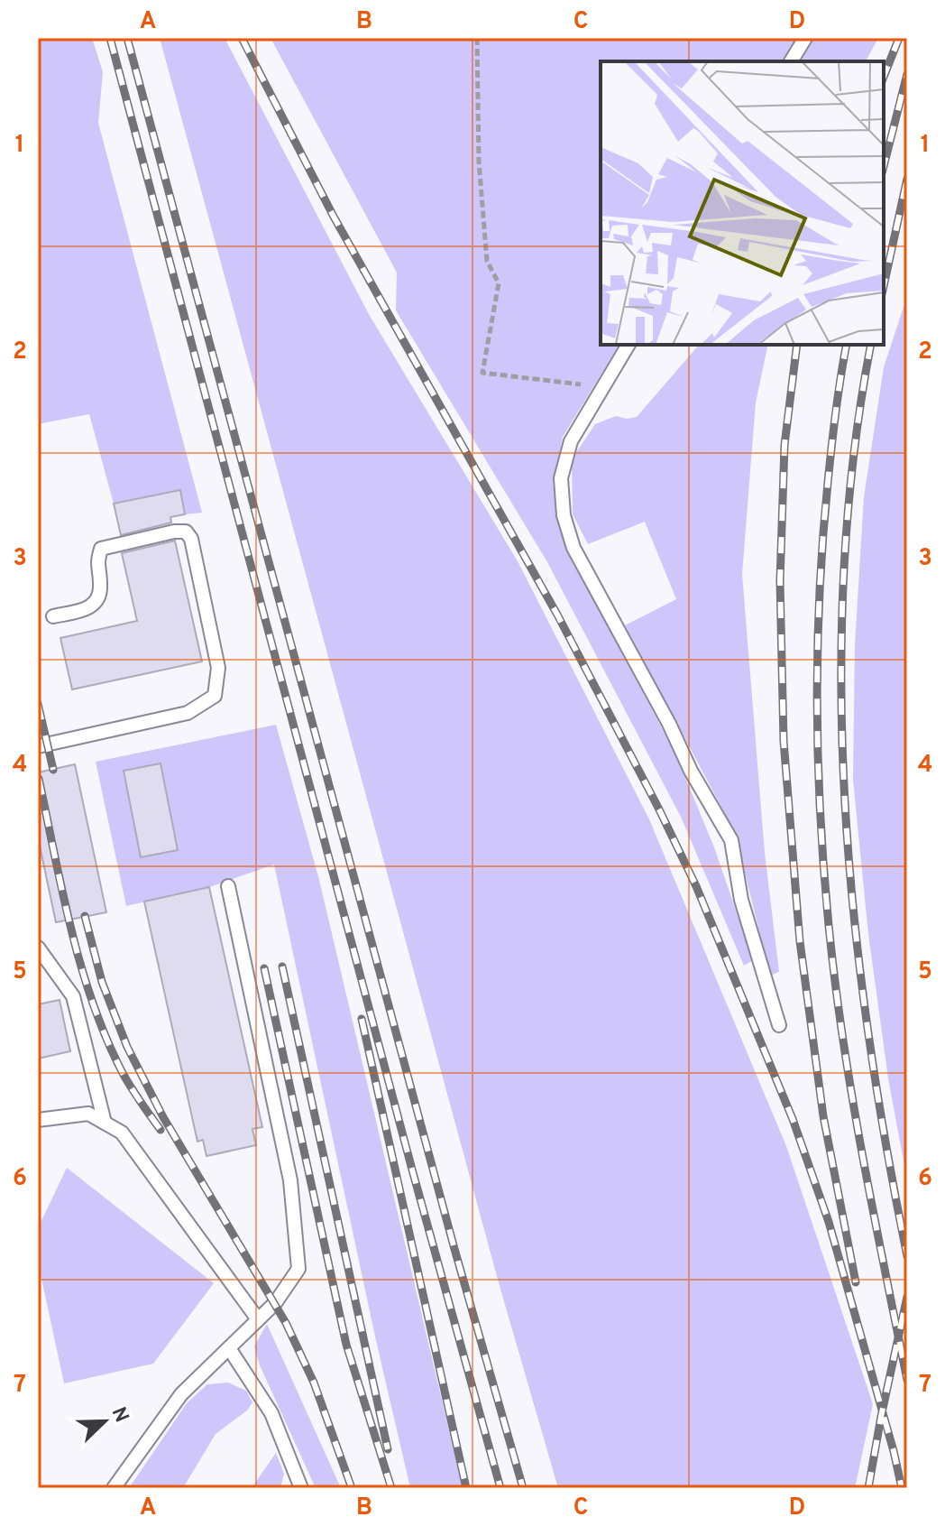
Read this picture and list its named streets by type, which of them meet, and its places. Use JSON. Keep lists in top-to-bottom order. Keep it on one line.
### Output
{"north":"top right","grid":{"columns":["A","B","C","D"],"rows":["1","2","3","4","5","6","7"]}}
